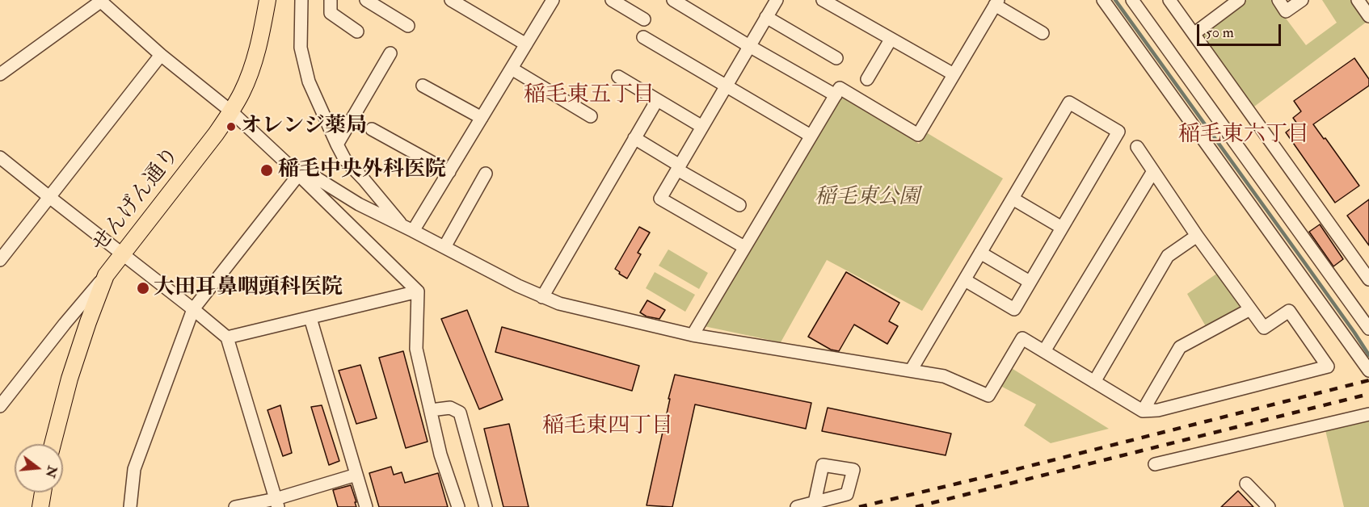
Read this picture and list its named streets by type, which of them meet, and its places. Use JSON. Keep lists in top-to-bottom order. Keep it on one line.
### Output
{"streets":{"main road":["せんげん通り"]},"districts":["稲毛東五丁目","稲毛東六丁目","稲毛東四丁目"],"parks":["稲毛東公園"],"places":["オレンジ薬局","稲毛中央外科医院","大田耳鼻咽頭科医院"],"scale_bar":"50 m","north":"right"}
